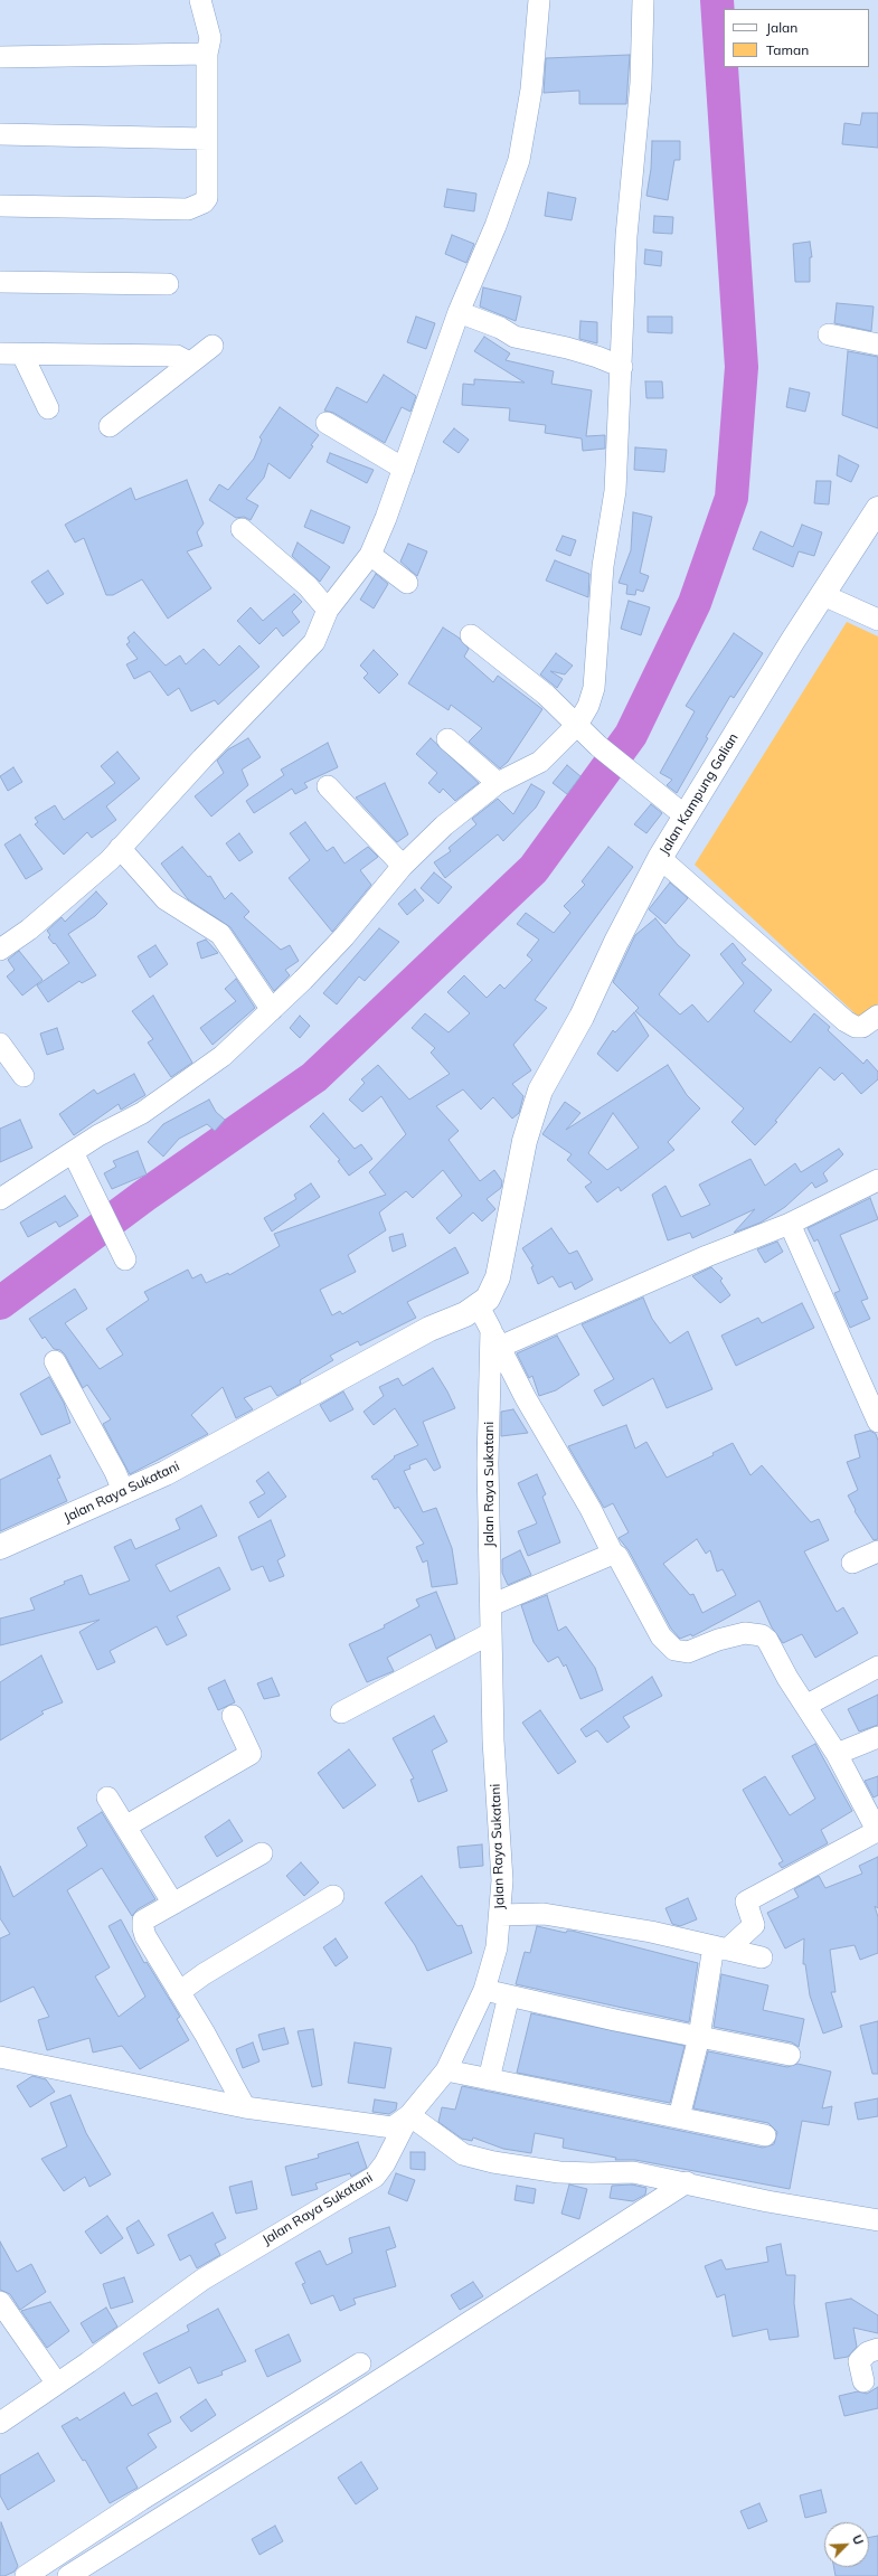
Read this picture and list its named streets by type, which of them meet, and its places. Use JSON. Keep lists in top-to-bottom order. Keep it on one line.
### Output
{"streets":{"main road":["Jalan Kampung Galian","Jalan Raya Sukatani"]},"crossings":[["Jalan Kampung Galian","Jalan Raya Sukatani"]],"legend":["Jalan","Taman"],"north":"top right"}
